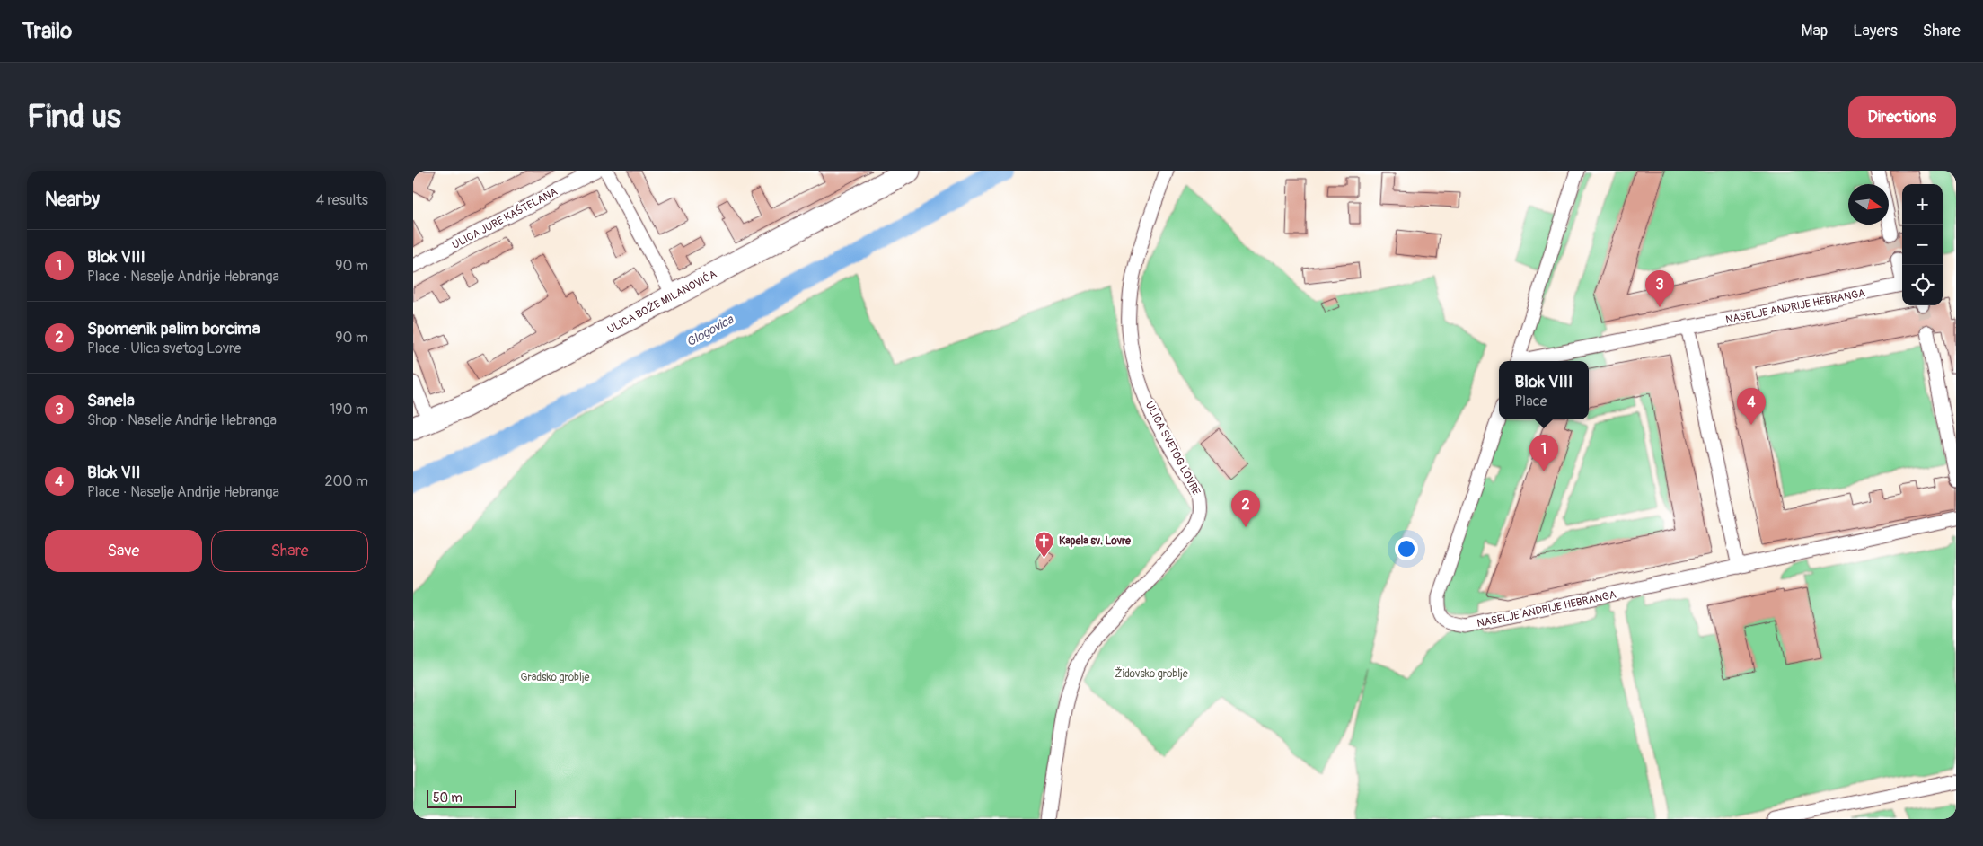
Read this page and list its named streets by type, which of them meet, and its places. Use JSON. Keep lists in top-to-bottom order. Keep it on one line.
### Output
{"streets":{"main road":["ULICA BOŽE MILANOVIĆA"],"street":["ULICA JURE KAŠTELANA","NASELJE ANDRIJE HEBRANGA","ULICA SVETOG LOVRE"]},"water":["Glogovica"],"parks":["Židovsko groblje","Gradsko groblje"],"places":{"church":["Kapela sv. Lovre"]},"scale_bar":"50 m","north":"right","page":{"header":"Trailo","nav":["Map","Layers","Share"],"buttons":["Directions",["Save","Share"]],"title":"Find us","heading":["Nearby","4 results"],"map_buttons":["+","−"],"list":[{"mark":"1","name":"Blok VIII","note":"Place · Naselje Andrije Hebranga","value":"90 m"},{"mark":"2","name":"Spomenik palim borcima","note":"Place · Ulica svetog Lovre","value":"90 m"},{"mark":"3","name":"Sanela","note":"Shop · Naselje Andrije Hebranga","value":"190 m"},{"mark":"4","name":"Blok VII","note":"Place · Naselje Andrije Hebranga","value":"200 m"}],"pins":["3","4","1","2"],"popup":["Blok VIII","Place"],"scale":"50 m"}}
